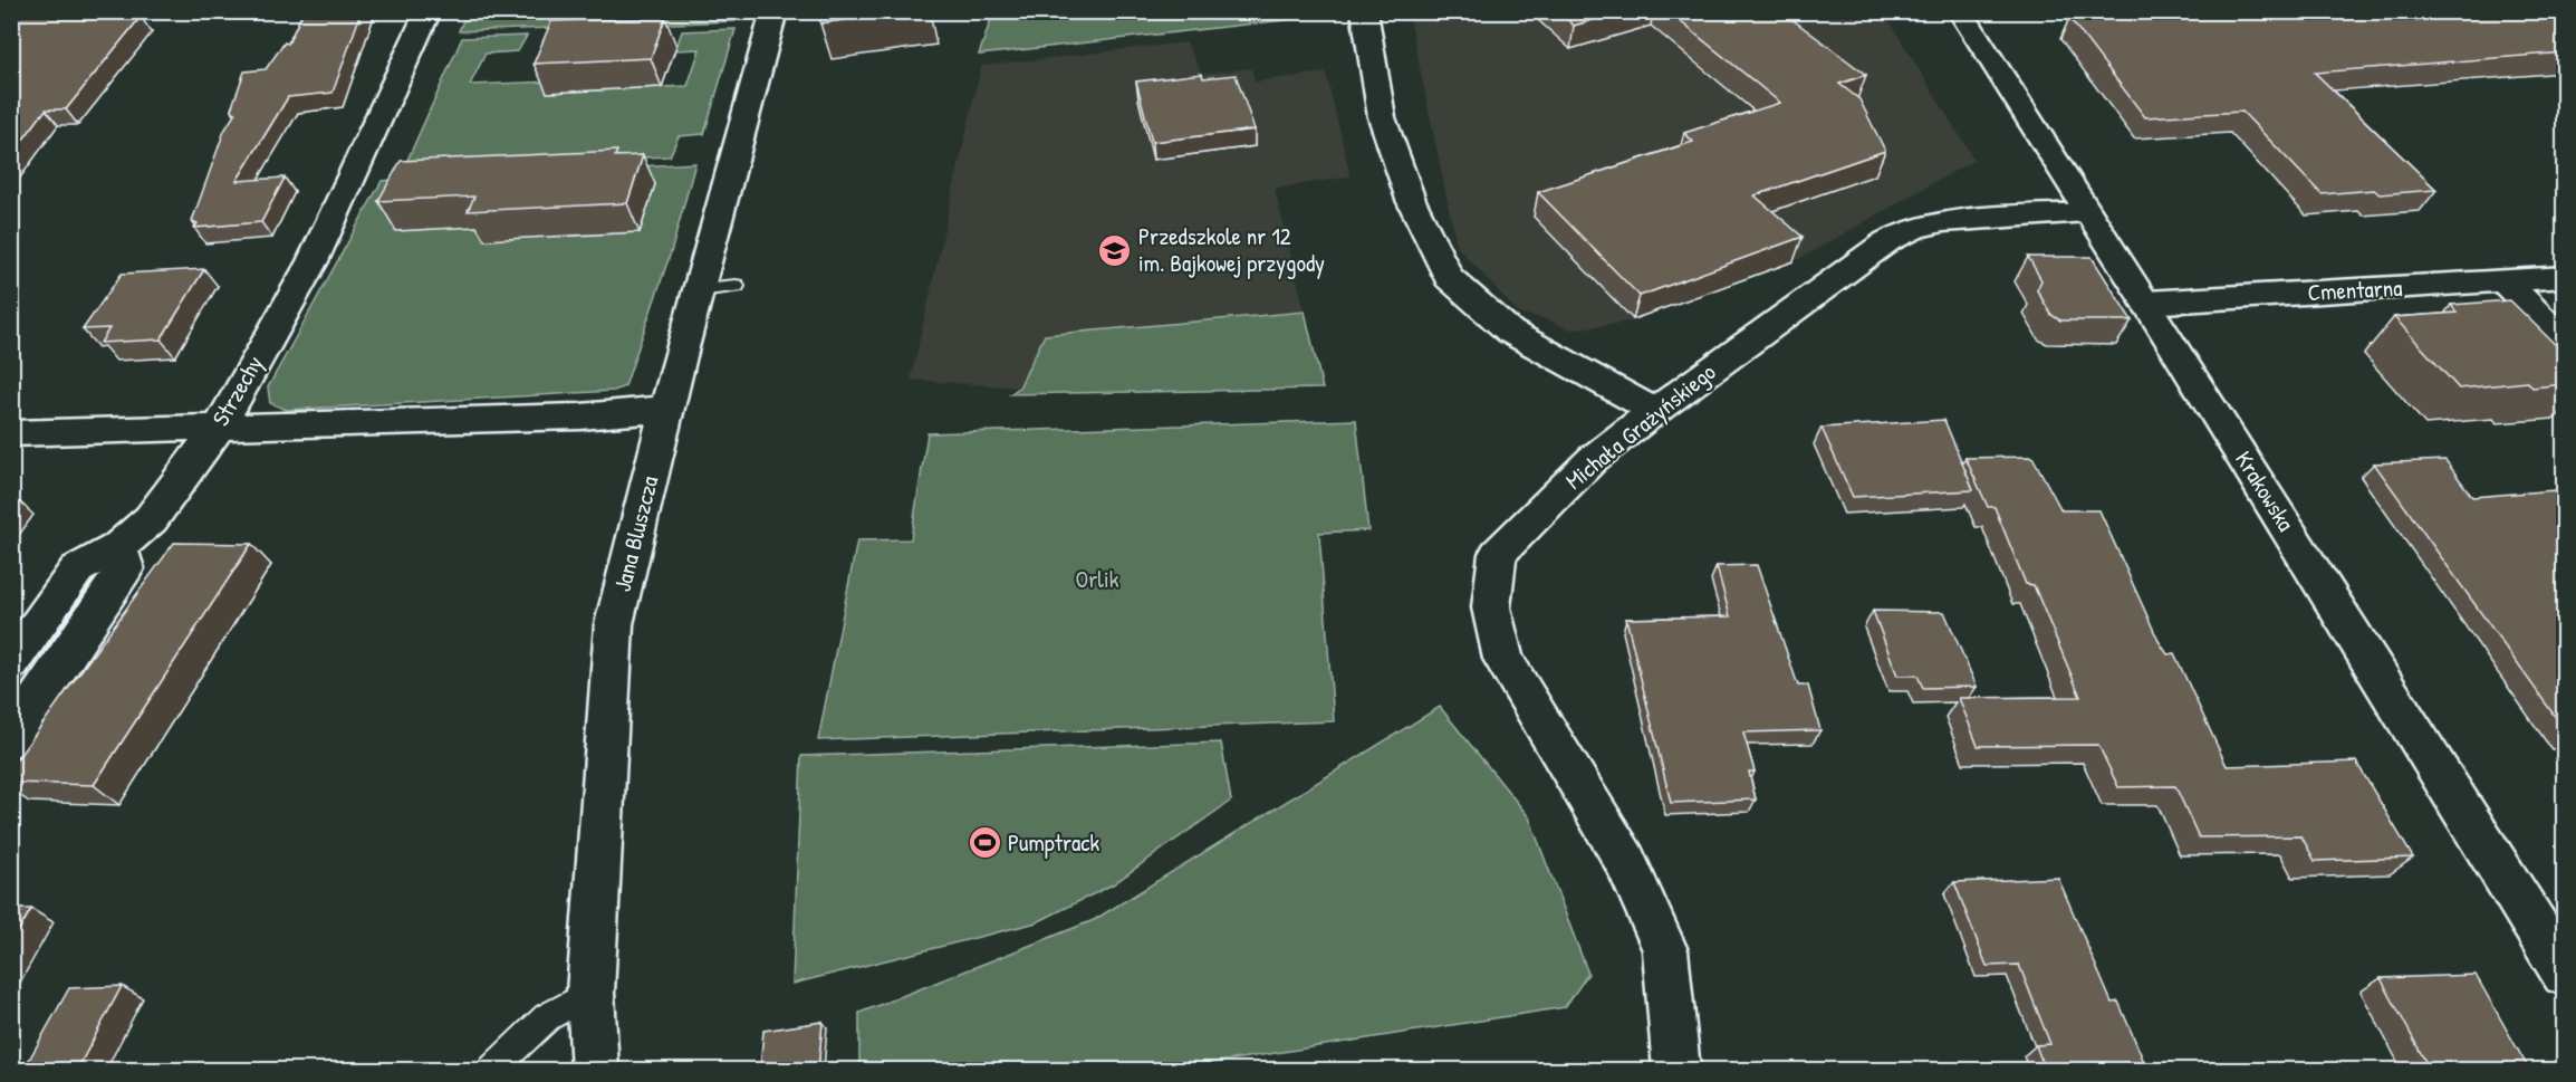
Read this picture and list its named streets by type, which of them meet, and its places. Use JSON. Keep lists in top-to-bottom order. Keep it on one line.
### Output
{"streets":{"street":["Cmentarna","Strzechy","Michała Grażyńskiego","Krakowska","Jana Bluszcza"]},"crossings":[["Cmentarna","Krakowska"],["Michała Grażyńskiego","Krakowska"]],"parks":["Orlik"],"places":{"school or university":["Przedszkole nr 12 im. Bajkowej przygody"],"sports":["Pumptrack"]}}
